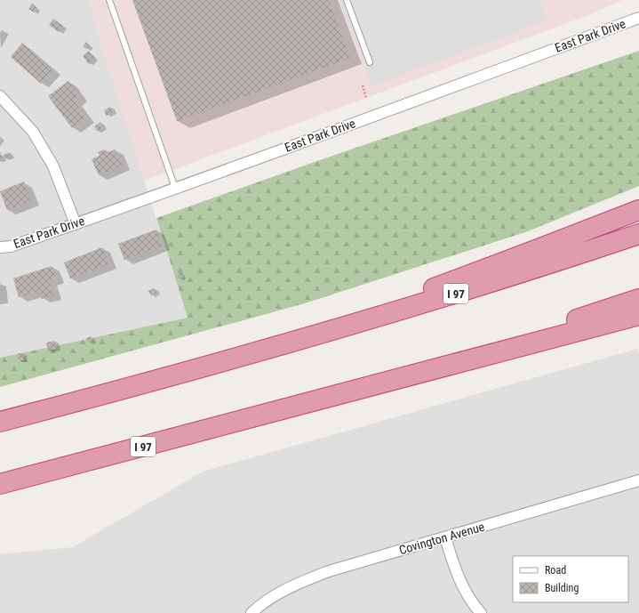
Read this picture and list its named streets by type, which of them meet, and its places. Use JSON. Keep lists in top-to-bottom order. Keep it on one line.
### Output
{"streets":{"highway":["I 97"],"street":["East Park Drive","Covington Avenue"]},"legend":["Road","Building"]}
